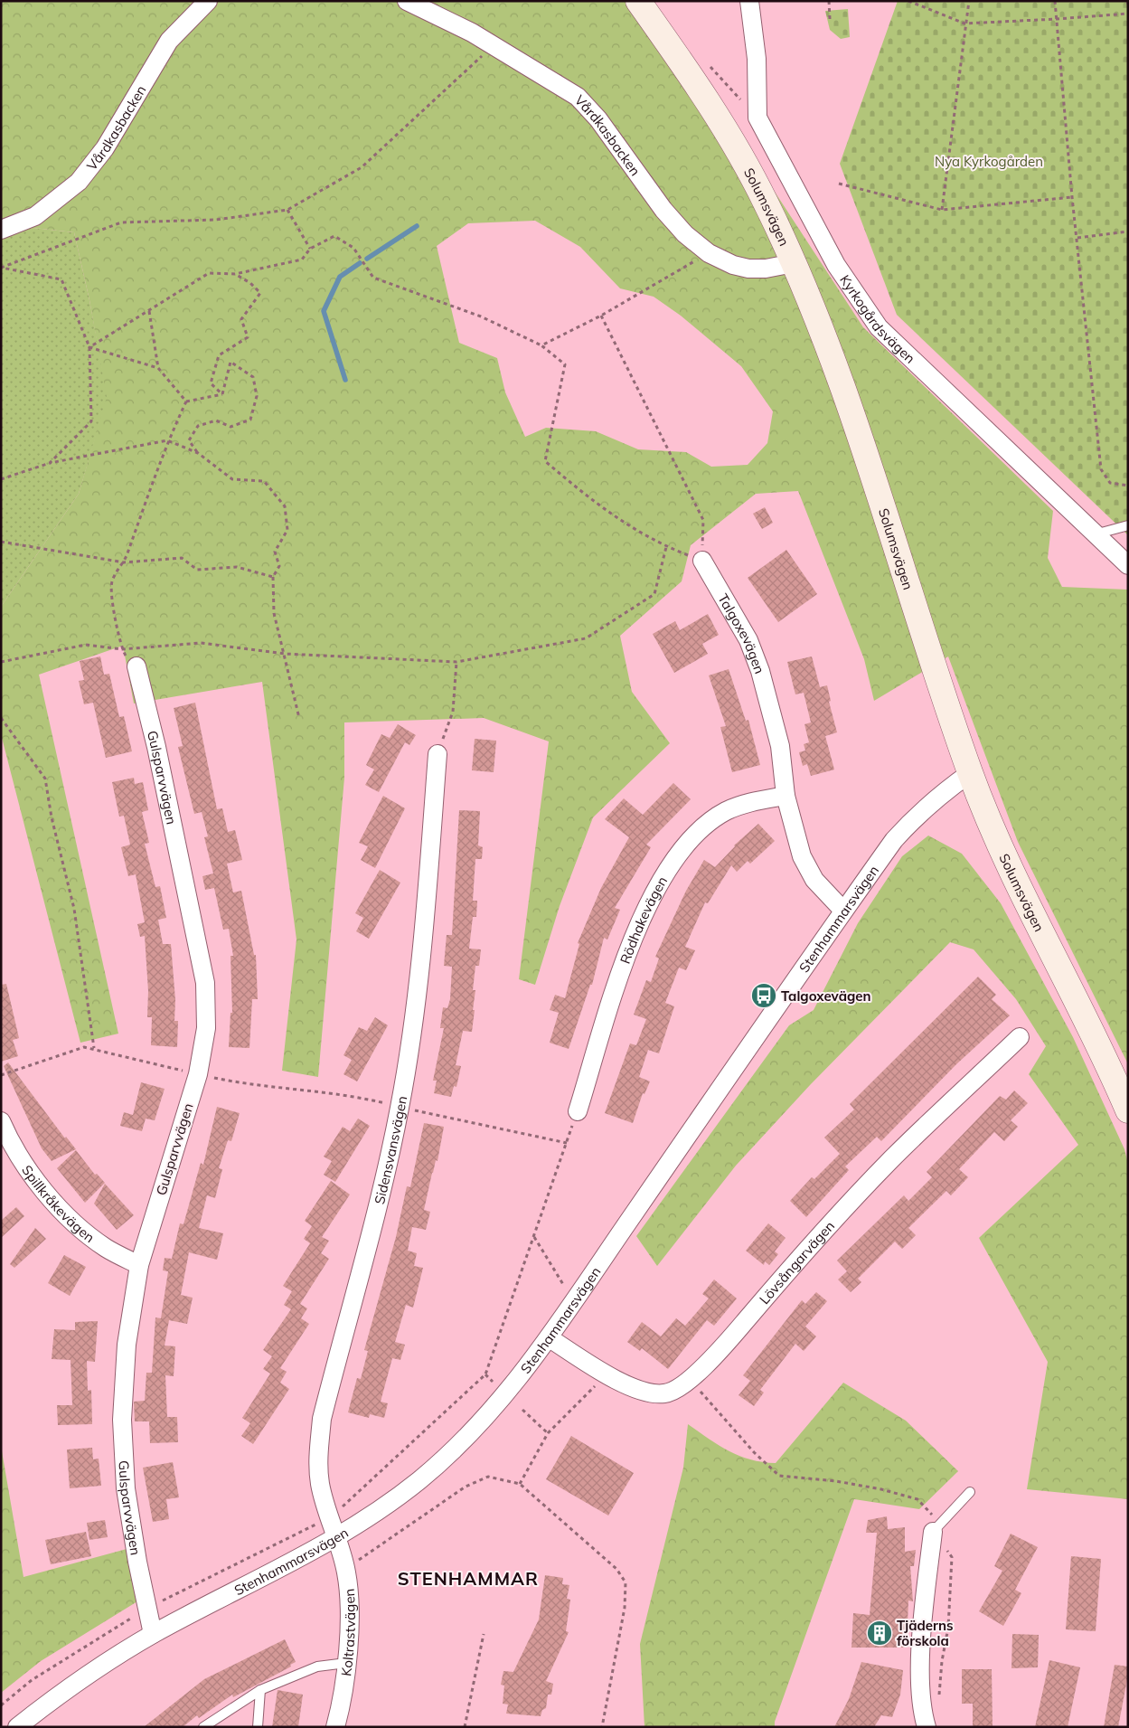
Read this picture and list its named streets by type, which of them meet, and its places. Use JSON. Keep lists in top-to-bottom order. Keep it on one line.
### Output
{"streets":{"main road":["Solumsvägen"],"street":["Vårdkasbacken","Kyrkogårdsvägen","Talgoxevägen","Gulsparvvägen","Stenhammarsvägen","Rödhakevägen","Sidensvansvägen","Spillkråkevägen","Lövsångarvägen","Koltrastvägen"]},"crossings":[["Vårdkasbacken","Solumsvägen"],["Solumsvägen","Stenhammarsvägen"],["Talgoxevägen","Stenhammarsvägen"],["Talgoxevägen","Rödhakevägen"],["Gulsparvvägen","Stenhammarsvägen"],["Gulsparvvägen","Spillkråkevägen"],["Stenhammarsvägen","Sidensvansvägen"],["Stenhammarsvägen","Lövsångarvägen"],["Stenhammarsvägen","Koltrastvägen"],["Sidensvansvägen","Koltrastvägen"]],"districts":["STENHAMMAR"],"parks":["Nya Kyrkogården"],"places":{"bus stop":["Talgoxevägen"],"building":["Tjäderns förskola"]}}
